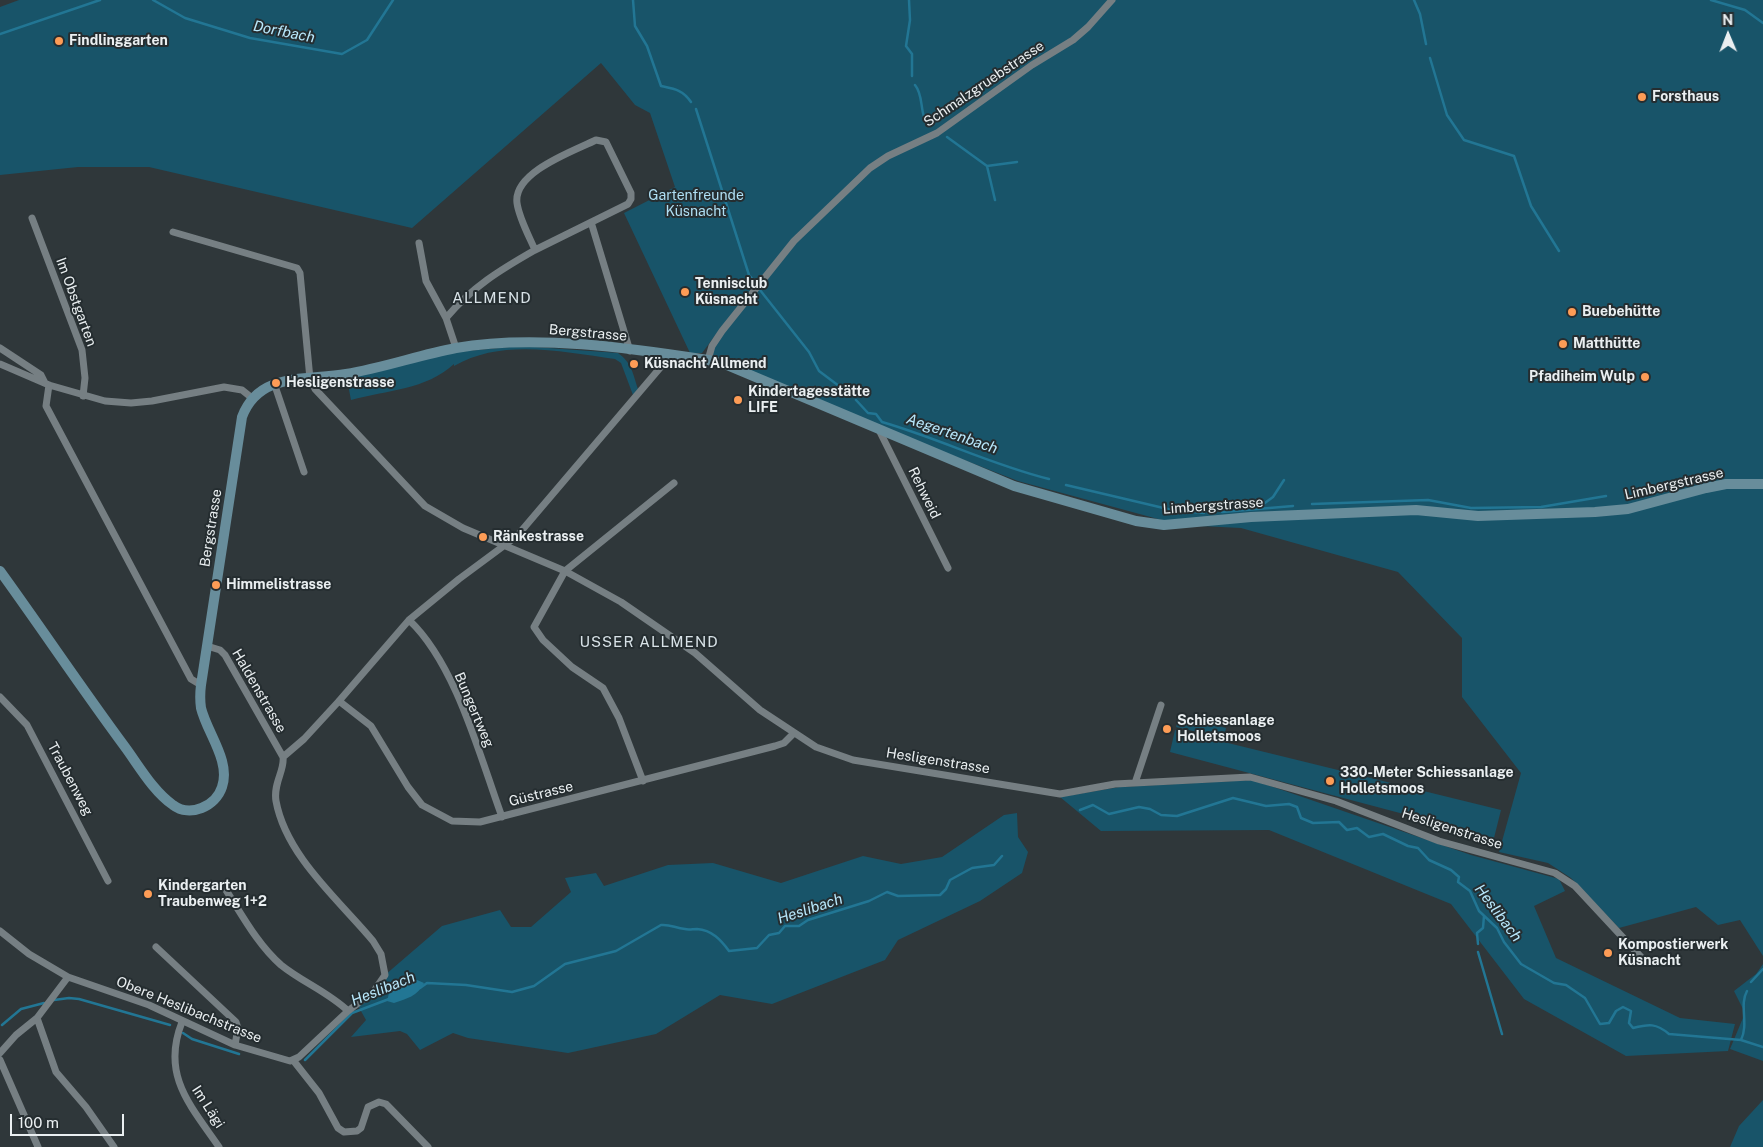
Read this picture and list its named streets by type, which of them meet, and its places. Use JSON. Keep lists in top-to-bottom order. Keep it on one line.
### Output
{"streets":{"street":["Schmalzgruebstrasse","Im Obstgarten","Bergstrasse","Limbergstrasse","Rehweid","Haldenstrasse","Bungertweg","Hesligenstrasse","Traubenweg","Güstrasse","Obere Heslibachstrasse","Im Lägi"]},"crossings":[["Schmalzgruebstrasse","Limbergstrasse"],["Bergstrasse","Limbergstrasse"],["Bergstrasse","Haldenstrasse"],["Bergstrasse","Hesligenstrasse"],["Limbergstrasse","Rehweid"],["Bungertweg","Güstrasse"],["Hesligenstrasse","Güstrasse"],["Obere Heslibachstrasse","Im Lägi"]],"districts":["ALLMEND","USSER ALLMEND"],"water":["Dorfbach","Aegertenbach","Heslibach"],"parks":["Gartenfreunde Küsnacht"],"places":["Findlinggarten","Forsthaus","Tennisclub Küsnacht","Buebehütte","Matthütte","Küsnacht Allmend","Pfadiheim Wulp","Hesligenstrasse","Kindertagesstätte LIFE","Ränkestrasse","Himmelistrasse","Schiessanlage Holletsmoos","330-Meter Schiessanlage Holletsmoos","Kindergarten Traubenweg 1+2","Kompostierwerk Küsnacht"],"scale_bar":"100 m","north":"top"}
